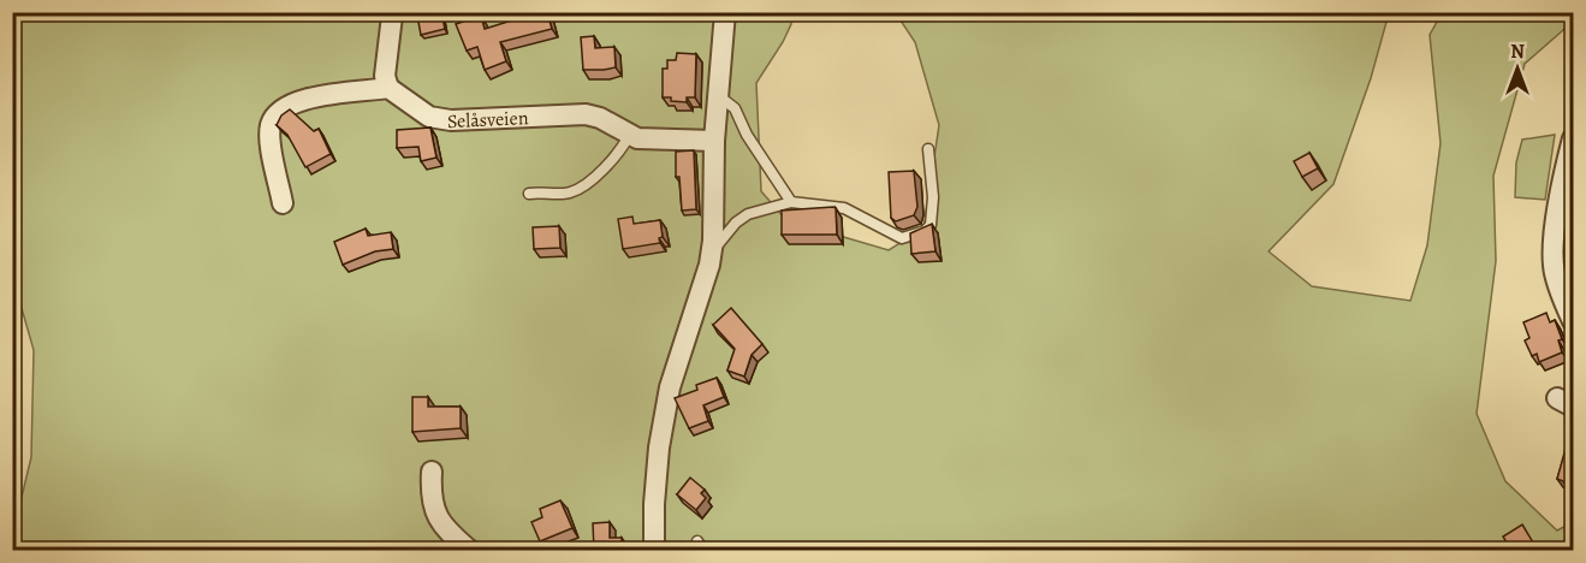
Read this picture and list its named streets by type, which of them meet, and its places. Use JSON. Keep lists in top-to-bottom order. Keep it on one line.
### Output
{"streets":{"street":["Selåsveien"]},"north":"top"}
